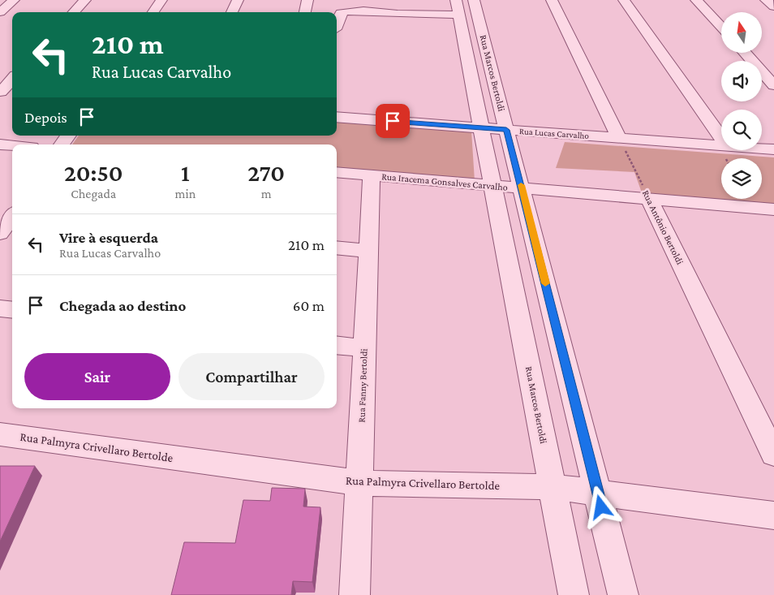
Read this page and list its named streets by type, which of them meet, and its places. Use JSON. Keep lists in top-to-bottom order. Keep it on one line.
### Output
{"streets":{"street":["Rua Marcos Bertoldi","Rua Lucas Carvalho","Rua Iracema Gonsalves Carvalho","Rua Antônio Bertoldi","Rua Fanny Bertoldi","Rua Palmyra Crivellaro Bertolde"]},"crossings":[["Rua Marcos Bertoldi","Rua Lucas Carvalho"],["Rua Marcos Bertoldi","Rua Iracema Gonsalves Carvalho"],["Rua Marcos Bertoldi","Rua Palmyra Crivellaro Bertolde"],["Rua Lucas Carvalho","Rua Antônio Bertoldi"],["Rua Iracema Gonsalves Carvalho","Rua Antônio Bertoldi"],["Rua Iracema Gonsalves Carvalho","Rua Fanny Bertoldi"],["Rua Fanny Bertoldi","Rua Palmyra Crivellaro Bertolde"]],"north":"top","page":{"turn":["210 m","Rua Lucas Carvalho"],"then":"Depois","eta":["20:50","Chegada","1","min","270","m"],"list":[{"name":"Vire à esquerda","note":"Rua Lucas Carvalho","value":"210 m"},{"name":"Chegada ao destino","value":"60 m"}],"buttons":["Sair","Compartilhar"]}}
